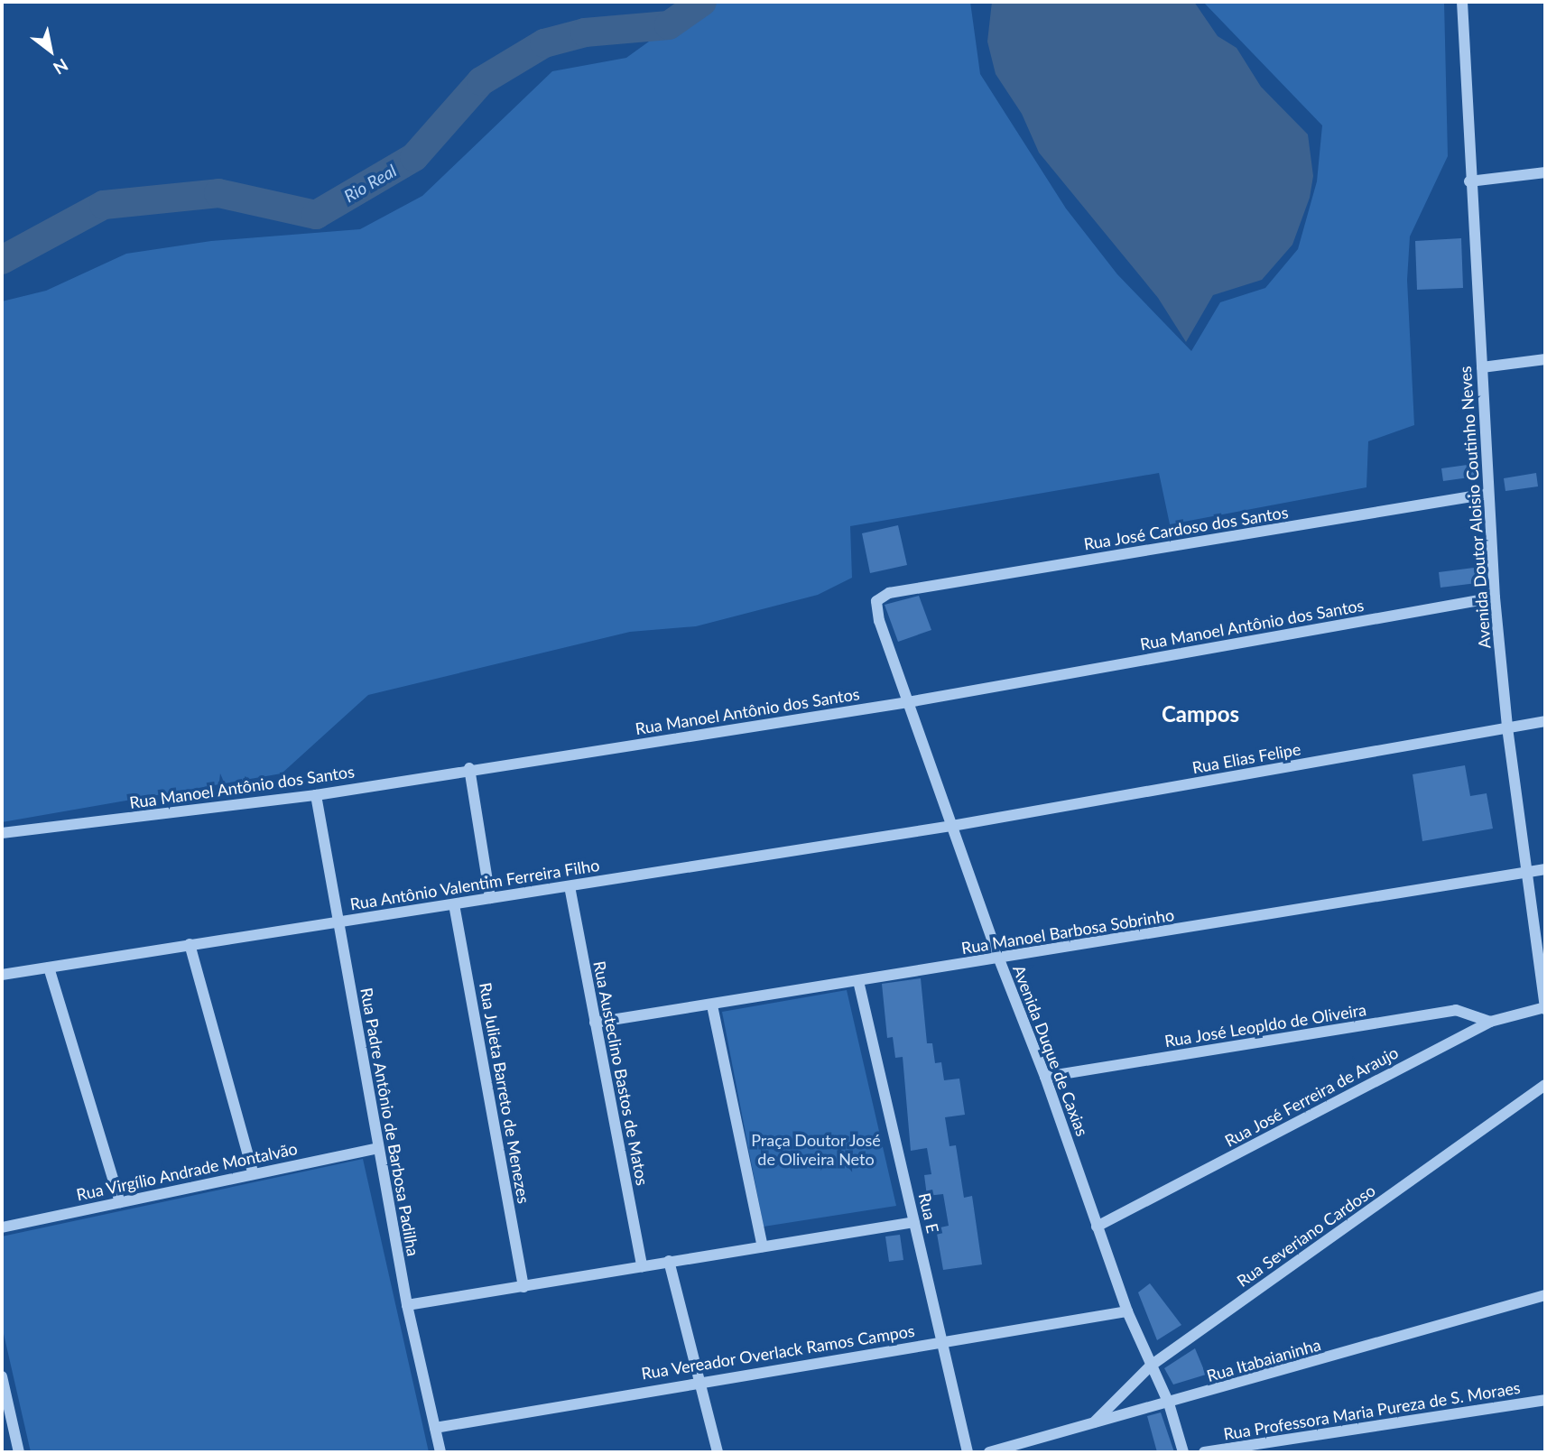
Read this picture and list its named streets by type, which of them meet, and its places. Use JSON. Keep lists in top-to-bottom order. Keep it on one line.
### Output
{"streets":{"street":["Avenida Doutor Aloisio Coutinho Neves","Rua José Cardoso dos Santos","Rua Manoel Antônio dos Santos","Rua Elias Felipe","Rua Antônio Valentim Ferreira Filho","Rua Manoel Barbosa Sobrinho","Rua José Leopldo de Oliveira","Avenida Duque de Caxias","Rua Austeclino Bastos de Matos","Rua Julieta Barreto de Menezes","Rua José Ferreira de Araujo","Rua Padre Antônio de Barbosa Padilha","Rua Virgílio Andrade Montalvão","Rua E","Rua Severiano Cardoso","Rua Vereador Overlack Ramos Campos","Rua Itabaianinha","Rua Professora Maria Pureza de S. Moraes"]},"crossings":[["Avenida Doutor Aloisio Coutinho Neves","Rua José Cardoso dos Santos"],["Avenida Doutor Aloisio Coutinho Neves","Rua Manoel Antônio dos Santos"],["Avenida Doutor Aloisio Coutinho Neves","Rua Elias Felipe"],["Avenida Doutor Aloisio Coutinho Neves","Rua Manoel Barbosa Sobrinho"],["Avenida Doutor Aloisio Coutinho Neves","Rua José Ferreira de Araujo"],["Rua José Cardoso dos Santos","Avenida Duque de Caxias"],["Rua Manoel Antônio dos Santos","Avenida Duque de Caxias"],["Rua Manoel Antônio dos Santos","Rua Padre Antônio de Barbosa Padilha"],["Rua Elias Felipe","Rua Antônio Valentim Ferreira Filho"],["Rua Elias Felipe","Avenida Duque de Caxias"],["Rua Antônio Valentim Ferreira Filho","Avenida Duque de Caxias"],["Rua Antônio Valentim Ferreira Filho","Rua Austeclino Bastos de Matos"],["Rua Antônio Valentim Ferreira Filho","Rua Julieta Barreto de Menezes"],["Rua Antônio Valentim Ferreira Filho","Rua Padre Antônio de Barbosa Padilha"],["Rua Manoel Barbosa Sobrinho","Avenida Duque de Caxias"],["Rua Manoel Barbosa Sobrinho","Rua Austeclino Bastos de Matos"],["Rua Manoel Barbosa Sobrinho","Rua E"],["Rua José Leopldo de Oliveira","Avenida Duque de Caxias"],["Rua José Leopldo de Oliveira","Rua José Ferreira de Araujo"],["Avenida Duque de Caxias","Rua José Ferreira de Araujo"],["Avenida Duque de Caxias","Rua Severiano Cardoso"],["Avenida Duque de Caxias","Rua Vereador Overlack Ramos Campos"],["Avenida Duque de Caxias","Rua Itabaianinha"],["Rua Padre Antônio de Barbosa Padilha","Rua Virgílio Andrade Montalvão"],["Rua Padre Antônio de Barbosa Padilha","Rua Vereador Overlack Ramos Campos"],["Rua E","Rua Vereador Overlack Ramos Campos"],["Rua Severiano Cardoso","Rua Itabaianinha"]],"districts":["Campos"],"water":["Rio Real"],"parks":["Praça Doutor José de Oliveira Neto"],"north":"bottom right"}
